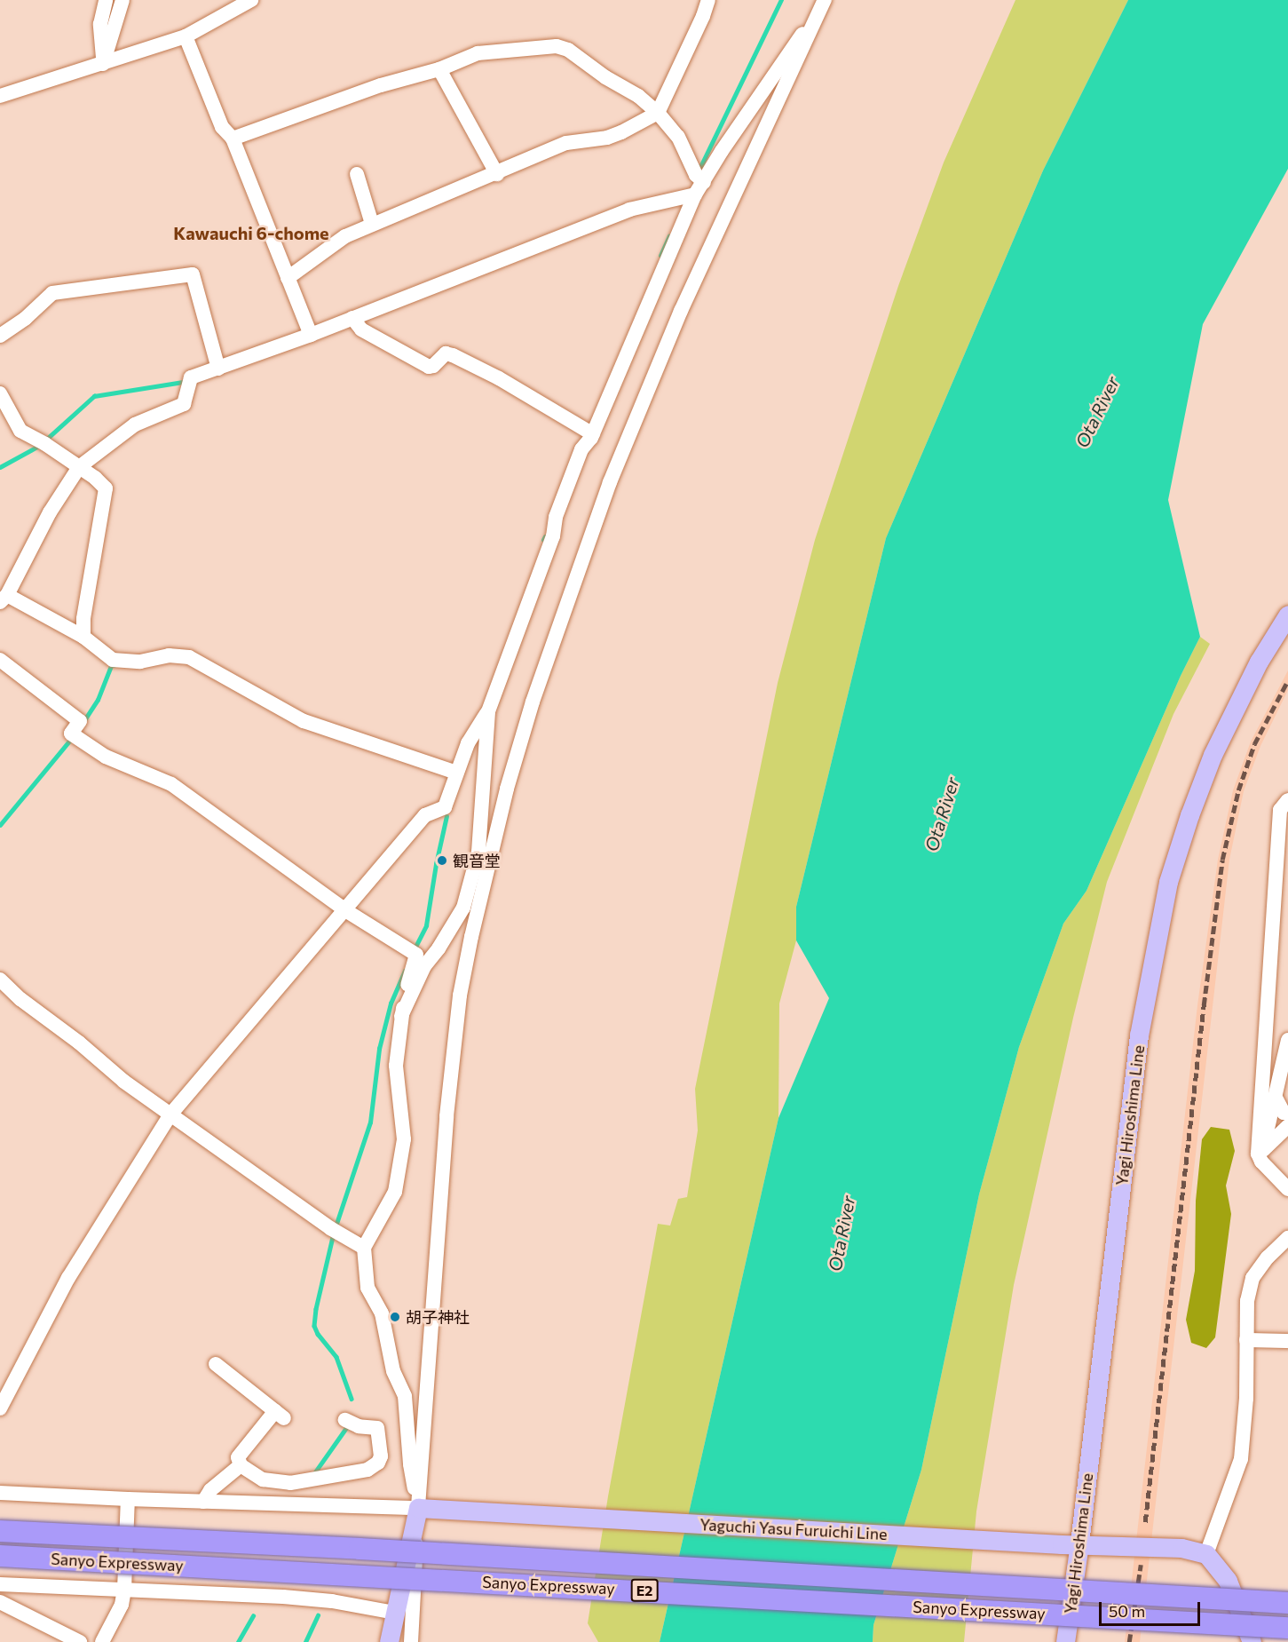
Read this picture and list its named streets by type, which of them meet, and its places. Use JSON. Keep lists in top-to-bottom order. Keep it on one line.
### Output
{"streets":{"highway":["Sanyo Expressway","E2"],"main road":["Yagi Hiroshima Line","Yaguchi Yasu Furuichi Line"]},"crossings":[["Yagi Hiroshima Line","Yaguchi Yasu Furuichi Line"]],"districts":["Kawauchi 6-chome"],"water":["Ota River"],"places":["観音堂","胡子神社"],"scale_bar":"50 m"}
